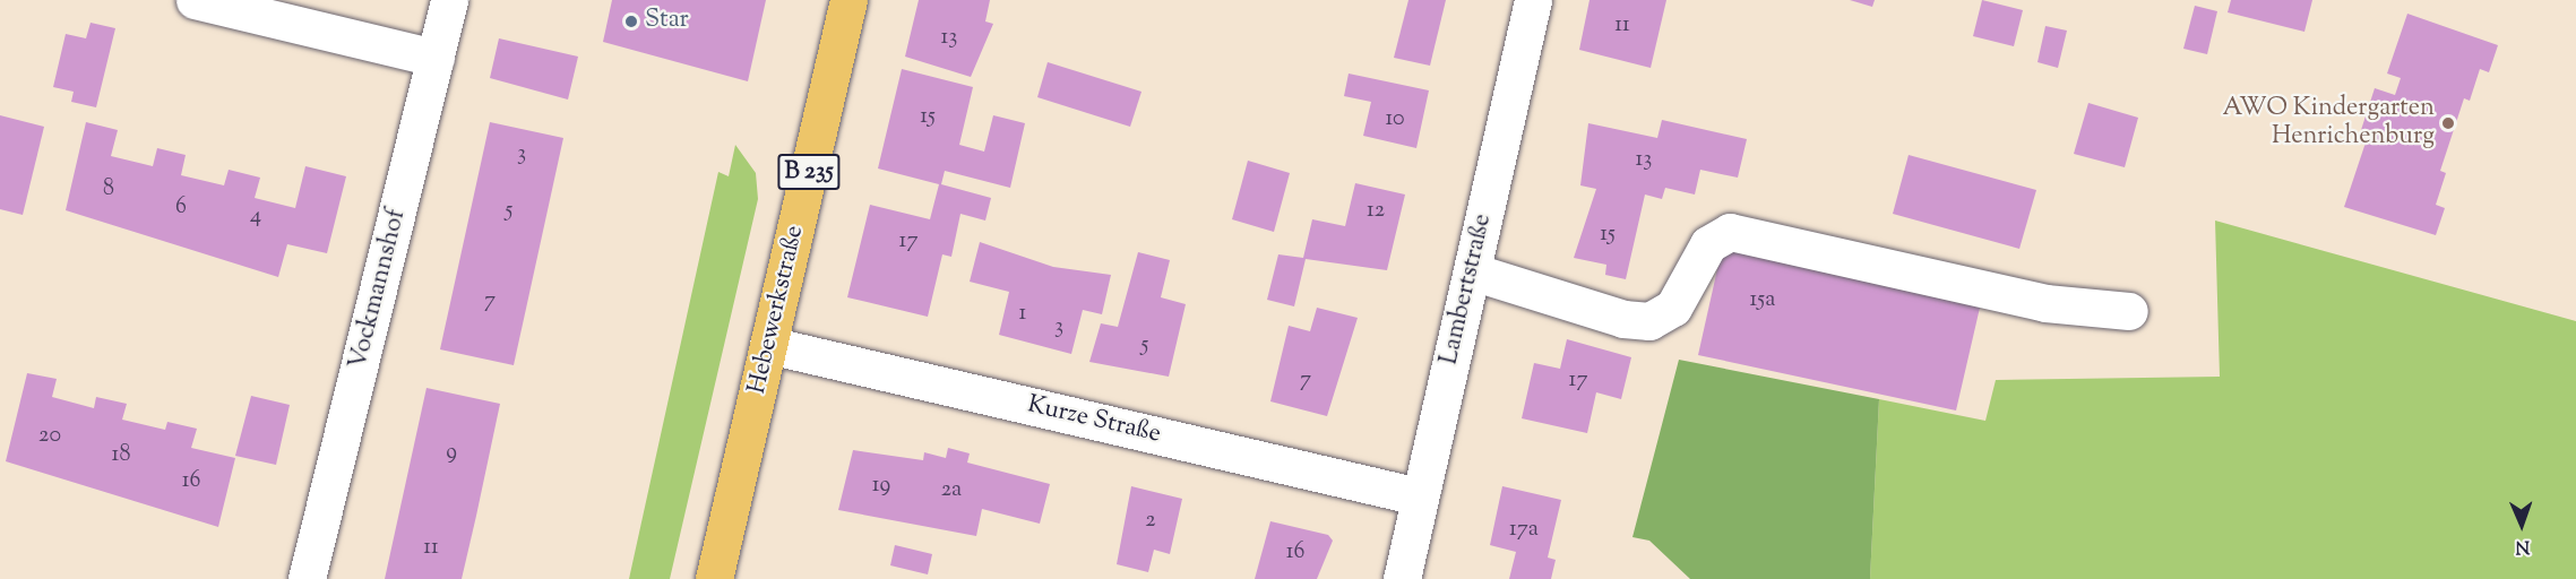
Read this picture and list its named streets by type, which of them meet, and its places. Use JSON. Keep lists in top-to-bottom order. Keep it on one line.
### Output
{"streets":{"main road":["B 235","Hebewerkstraße"],"street":["Vockmannshof","Lambertstraße","Kurze Straße"]},"crossings":[["Lambertstraße","Kurze Straße"],["Hebewerkstraße","Kurze Straße"]],"places":["Star","AWO Kindergarten Henrichenburg"],"house_numbers":["11","13","15","10","3","13","8","6","5","12","4","15","17","15a","7","1","3","5","7","17","20","9","18","16","19","2a","2","17a","11","16"],"north":"bottom"}
